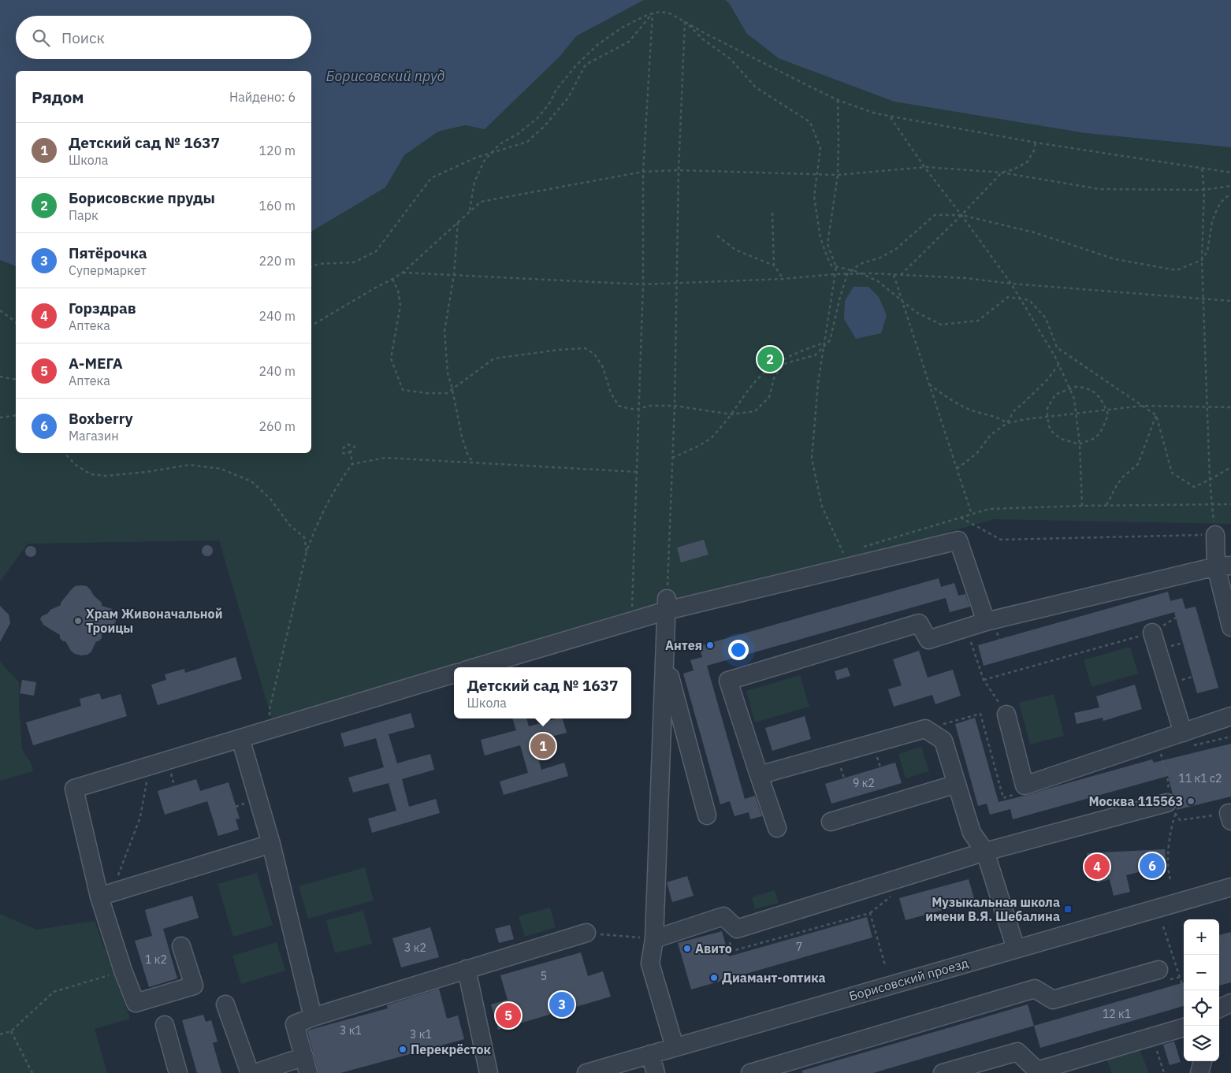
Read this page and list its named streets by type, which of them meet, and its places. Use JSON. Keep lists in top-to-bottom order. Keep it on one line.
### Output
{"streets":{"street":["Борисовский проезд"]},"water":["Борисовский пруд"],"places":{"other":["Храм Живоначальной Троицы","Антея","Москва 115563","Авито","Диамант-оптика","Перекрёсток"],"transit":["Музыкальная школа имени В.Я. Шебалина"]},"house_numbers":["11 к1 с2","9 к2","7","3 к2","1 к2","5","12 к1","3 к1","3 к1"],"page":{"search":"Поиск","heading":["Рядом","Найдено: 6"],"list":[{"mark":"1","name":"Детский сад № 1637","note":"Школа","value":"120 m"},{"mark":"2","name":"Борисовские пруды","note":"Парк","value":"160 m"},{"mark":"3","name":"Пятёрочка","note":"Супермаркет","value":"220 m"},{"mark":"4","name":"Горздрав","note":"Аптека","value":"240 m"},{"mark":"5","name":"А-МЕГА","note":"Аптека","value":"240 m"},{"mark":"6","name":"Boxberry","note":"Магазин","value":"260 m"}],"pins":["2","1","6","4","3","5"],"popup":["Детский сад № 1637","Школа"],"map_buttons":["+","−"]}}
